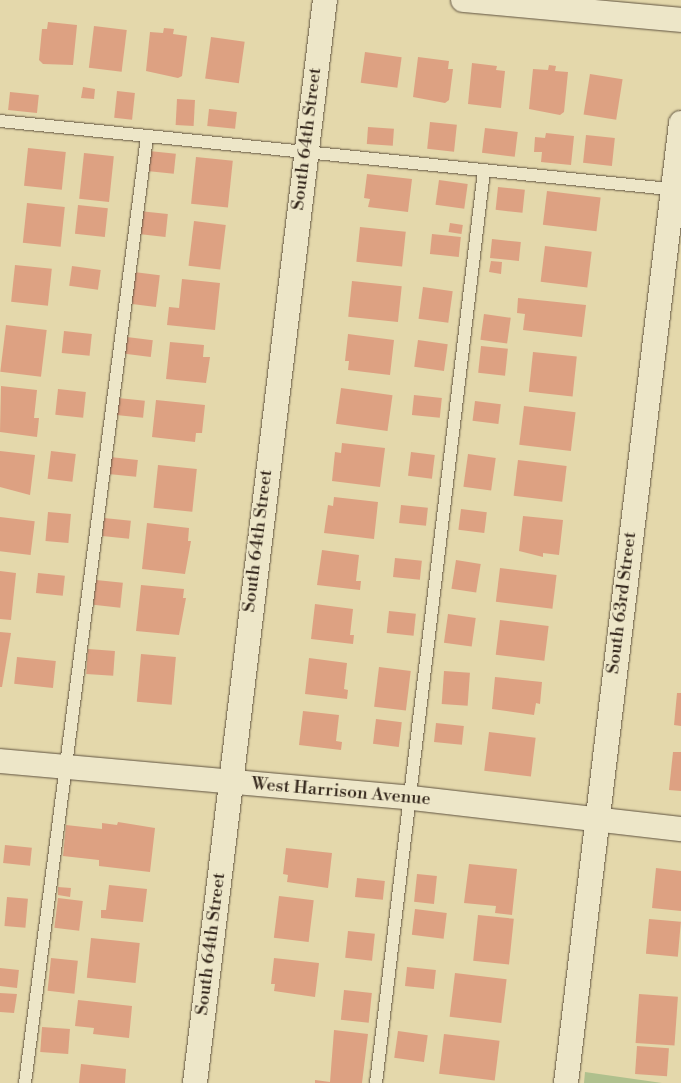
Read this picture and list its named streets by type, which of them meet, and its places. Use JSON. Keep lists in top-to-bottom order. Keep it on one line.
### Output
{"streets":{"street":["South 64th Street","South 63rd Street","West Harrison Avenue"]},"crossings":[["South 64th Street","West Harrison Avenue"],["South 63rd Street","West Harrison Avenue"]]}
